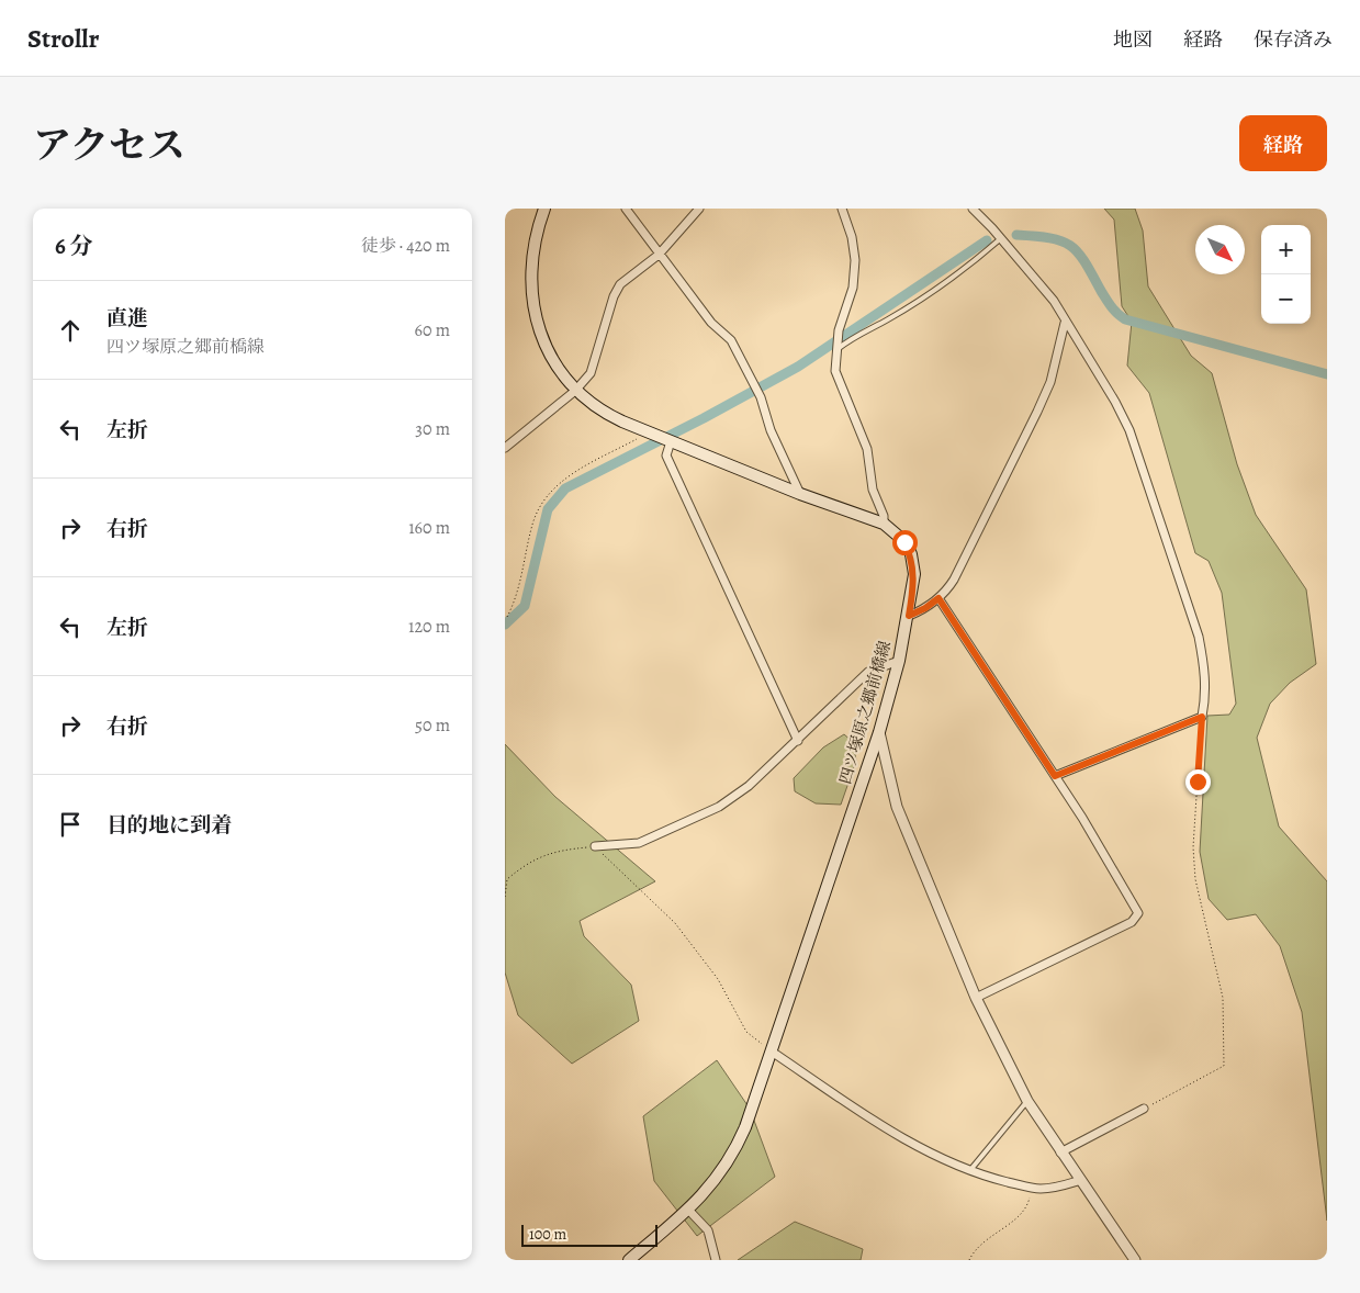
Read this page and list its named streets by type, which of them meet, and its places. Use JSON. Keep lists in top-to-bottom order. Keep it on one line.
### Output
{"streets":{"main road":["四ツ塚原之郷前橋線"]},"scale_bar":"100 m","north":"bottom right","page":{"header":"Strollr","nav":["地図","経路","保存済み"],"title":"アクセス","buttons":"経路","heading":["6 分","徒歩 · 420 m"],"map_buttons":["+","−"],"list":[["直進","四ツ塚原之郷前橋線","60 m"],["左折","30 m"],["右折","160 m"],["左折","120 m"],["右折","50 m"],"目的地に到着"],"scale":"100 m"}}
